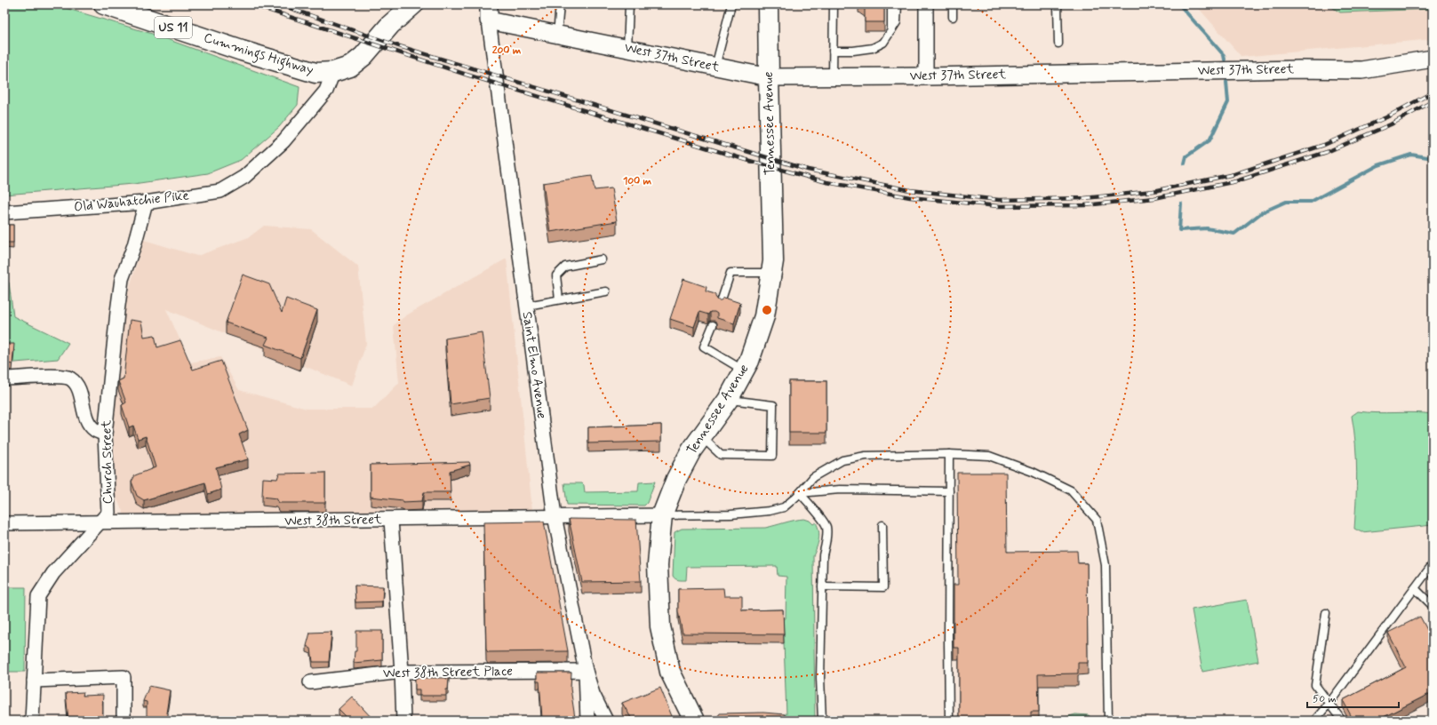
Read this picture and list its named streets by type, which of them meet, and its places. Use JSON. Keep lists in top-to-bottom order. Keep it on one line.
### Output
{"streets":{"main road":["US 11","Cummings Highway","Tennessee Avenue"],"street":["West 37th Street","Old Wauhatchie Pike","Saint Elmo Avenue","Church Street","West 38th Street","West 38th Street Place"]},"crossings":[["Cummings Highway","Old Wauhatchie Pike"],["West 37th Street","Tennessee Avenue"],["West 37th Street","Saint Elmo Avenue"],["Tennessee Avenue","West 38th Street"],["Old Wauhatchie Pike","Church Street"],["Saint Elmo Avenue","West 38th Street"],["Saint Elmo Avenue","West 38th Street Place"],["Church Street","West 38th Street"]],"scale_bar":"50 m","rings":["200 m","100 m"]}
